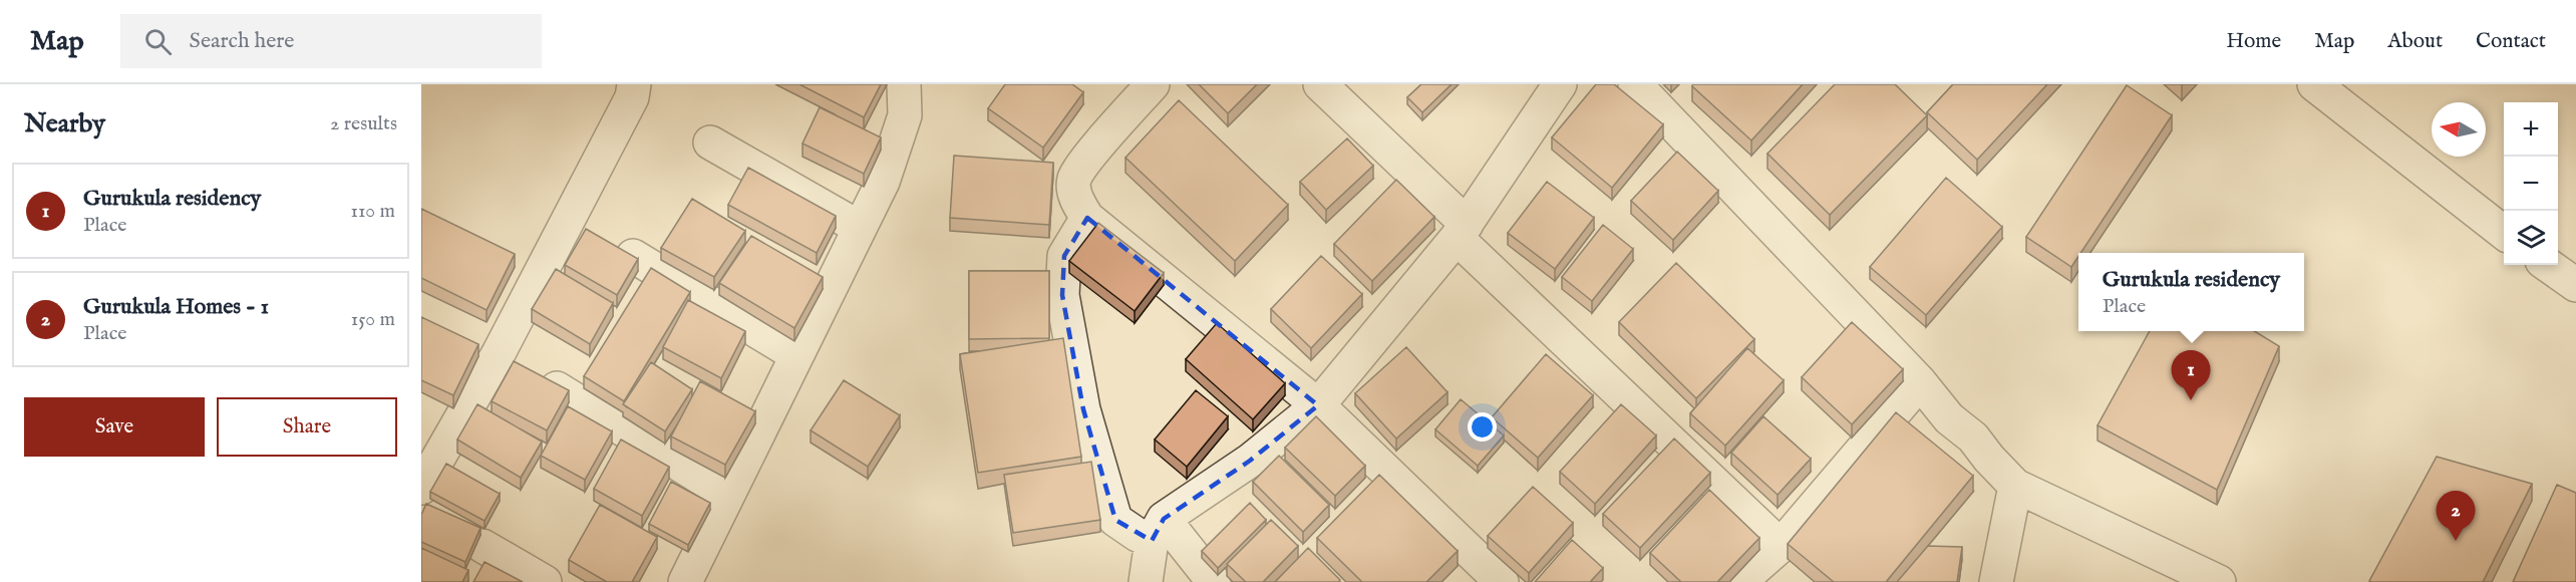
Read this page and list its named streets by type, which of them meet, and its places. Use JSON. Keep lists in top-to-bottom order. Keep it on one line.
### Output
{"north":"left","page":{"header":"Map","search":"Search here","nav":["Home","Map","About","Contact"],"heading":["Nearby","2 results"],"map_buttons":["+","−"],"list":[{"mark":"1","name":"Gurukula residency","note":"Place","value":"110 m"},{"mark":"2","name":"Gurukula Homes - 1","note":"Place","value":"150 m"}],"popup":["Gurukula residency","Place"],"pins":["1","2"],"buttons":["Save","Share"]}}
